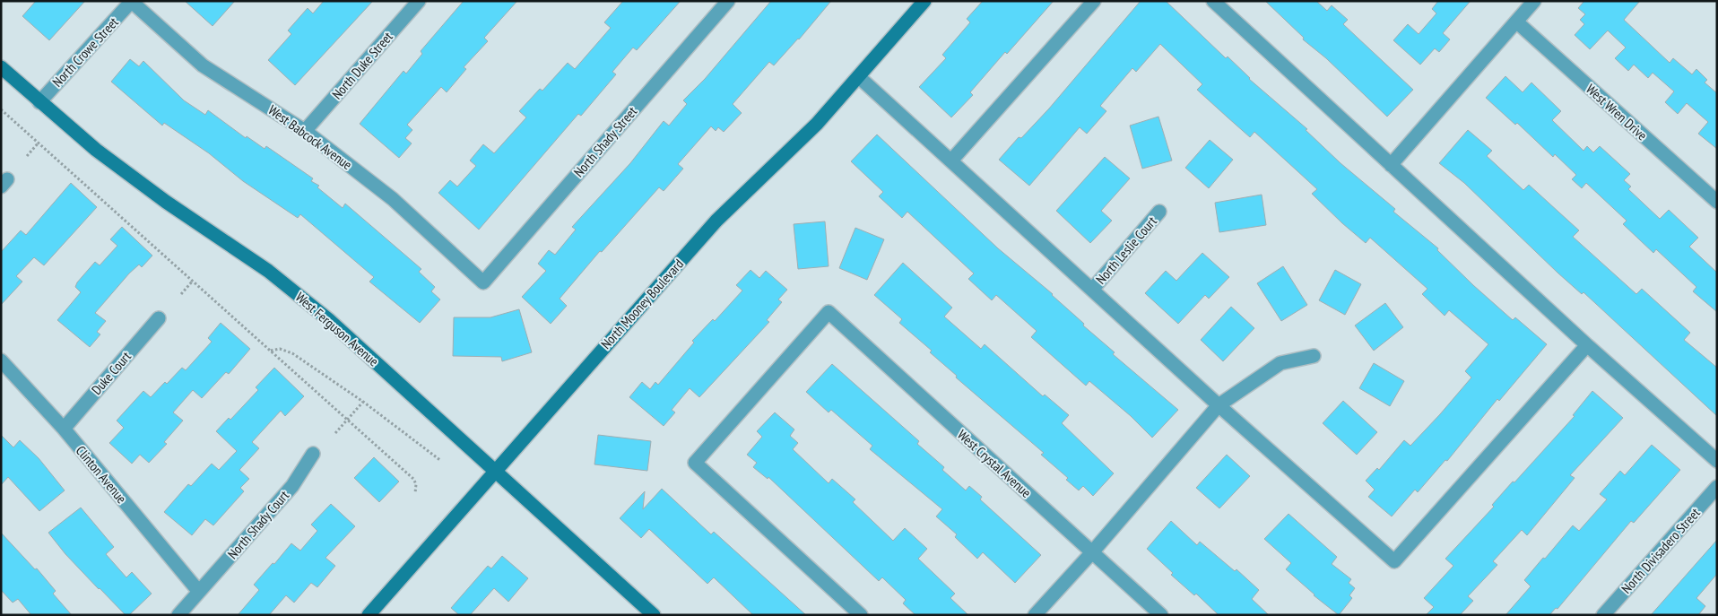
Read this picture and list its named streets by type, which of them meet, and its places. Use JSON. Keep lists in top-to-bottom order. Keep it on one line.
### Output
{"streets":{"street":["North Crowe Street","North Duke Street","West Wren Drive","West Babcock Avenue","North Shady Street","North Leslie Court","North Mooney Boulevard","West Ferguson Avenue","Duke Court","West Crystal Avenue","Clinton Avenue","North Shady Court","North Divisadero Street"]},"crossings":[["North Crowe Street","West Babcock Avenue"],["North Crowe Street","West Ferguson Avenue"],["North Duke Street","West Babcock Avenue"],["West Babcock Avenue","North Shady Street"],["North Mooney Boulevard","West Ferguson Avenue"],["Duke Court","Clinton Avenue"],["Clinton Avenue","North Shady Court"]]}
